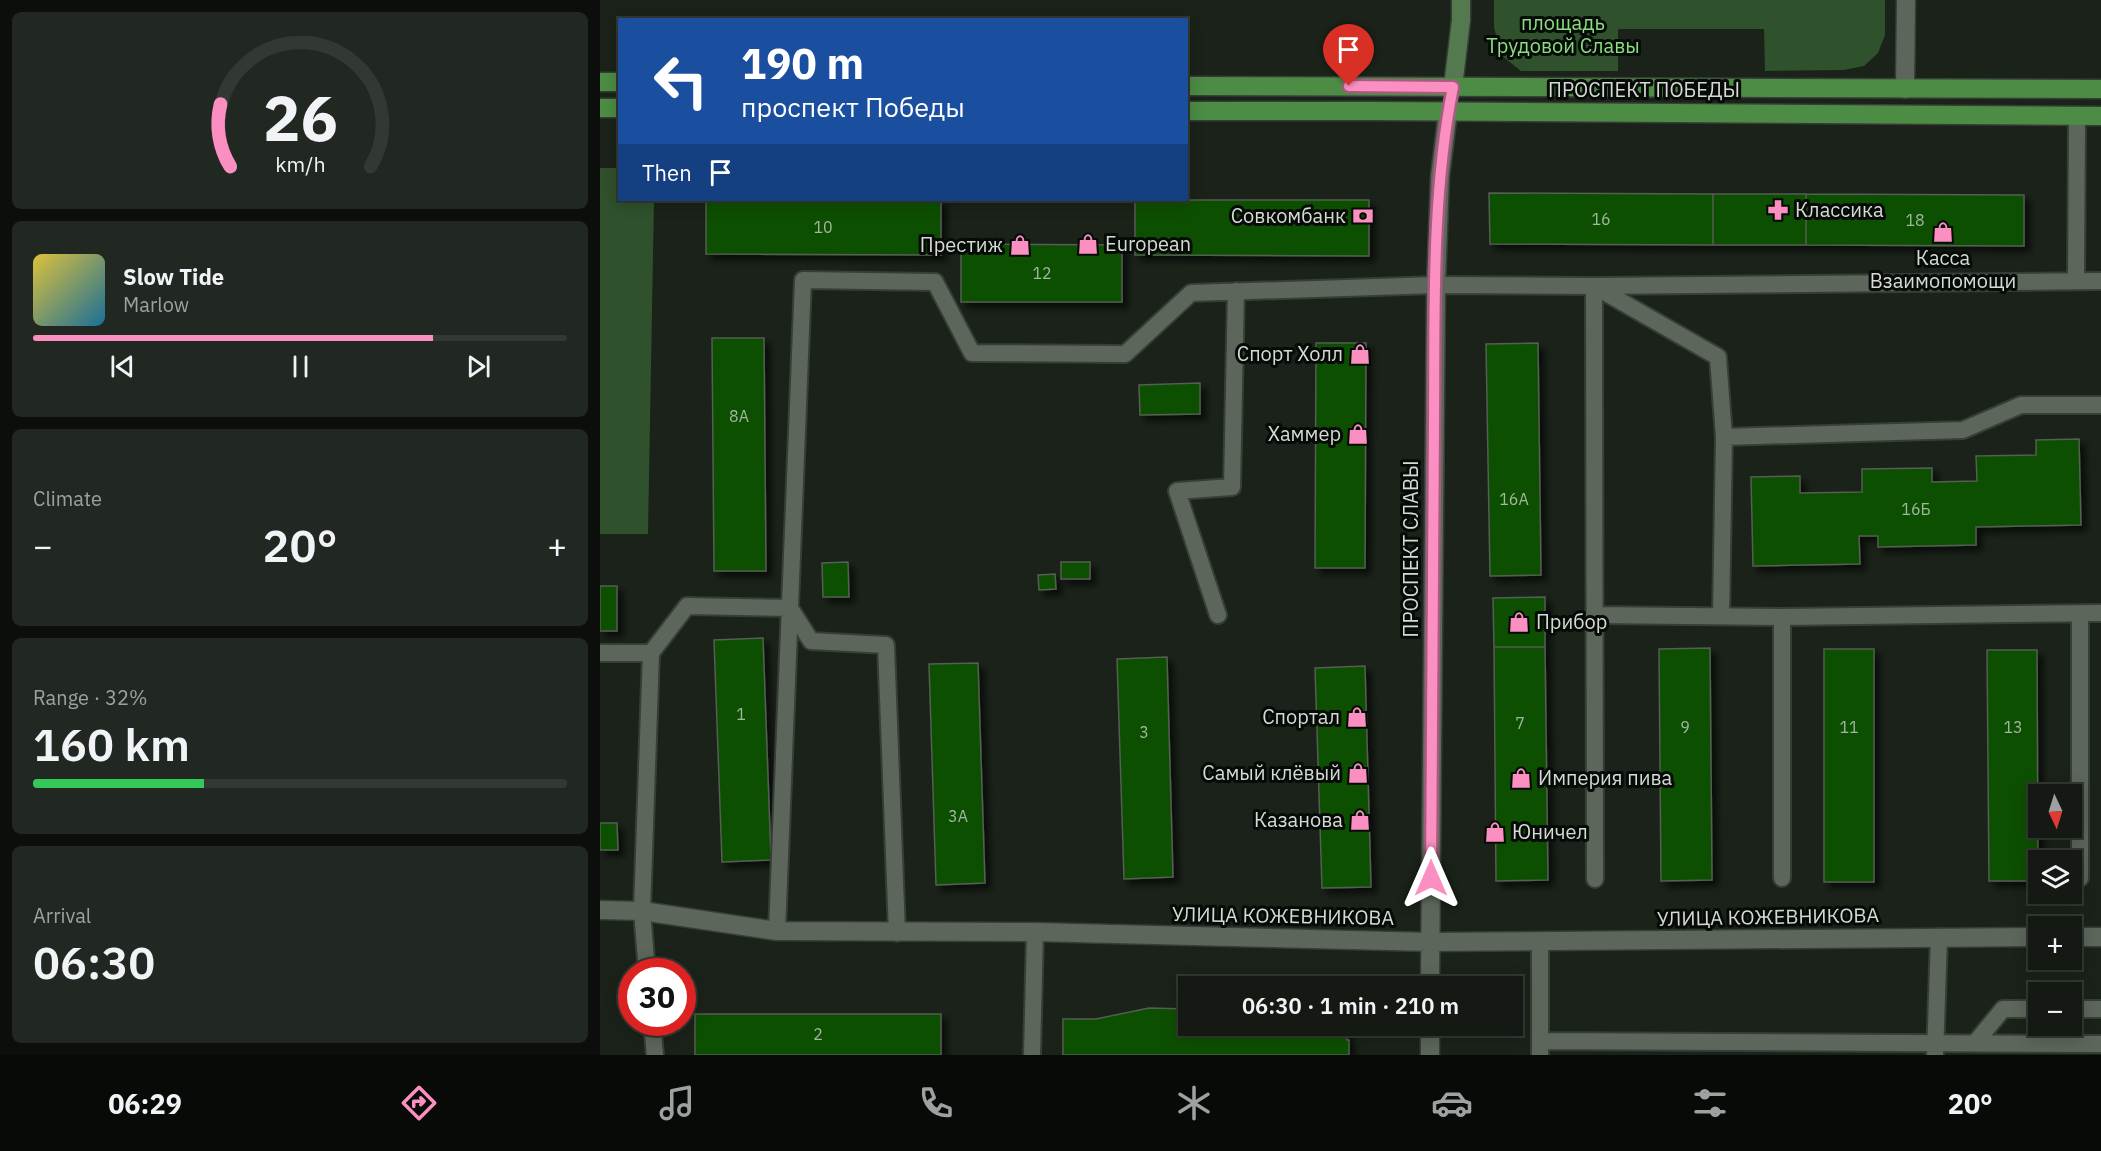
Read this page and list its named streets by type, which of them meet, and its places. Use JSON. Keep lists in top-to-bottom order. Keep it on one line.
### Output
{"streets":{"main road":["ПРОСПЕКТ ПОБЕДЫ"],"street":["ПРОСПЕКТ СЛАВЫ","УЛИЦА КОЖЕВНИКОВА"]},"crossings":[["ПРОСПЕКТ ПОБЕДЫ","ПРОСПЕКТ СЛАВЫ"],["ПРОСПЕКТ СЛАВЫ","УЛИЦА КОЖЕВНИКОВА"]],"parks":["площадь Трудовой Славы"],"places":{"pharmacy":["Классика"],"bank":["Совкомбанк"],"shop":["Касса Взаимопомощи","European","Престиж","Спорт Холл","Хаммер","Прибор","Спортал","Самый клёвый","Империя пива","Казанова","Юничел"]},"house_numbers":["16","18","10","12","8А","16А","16Б","1","7","9","11","13","3","3А","2"],"north":"bottom","page":{"turn":["190 m","проспект Победы"],"then":"Then","song":["Slow Tide","Marlow"],"tile":["Climate",["Range · 32%","160 km"],["Arrival","06:30"]],"heat":["−","20°","+"],"map_buttons":["+","−"],"limit":"30","trip":"06:30 · 1 min · 210 m","tabs":["06:29","20°"],"gauge":["26","km/h"]}}
